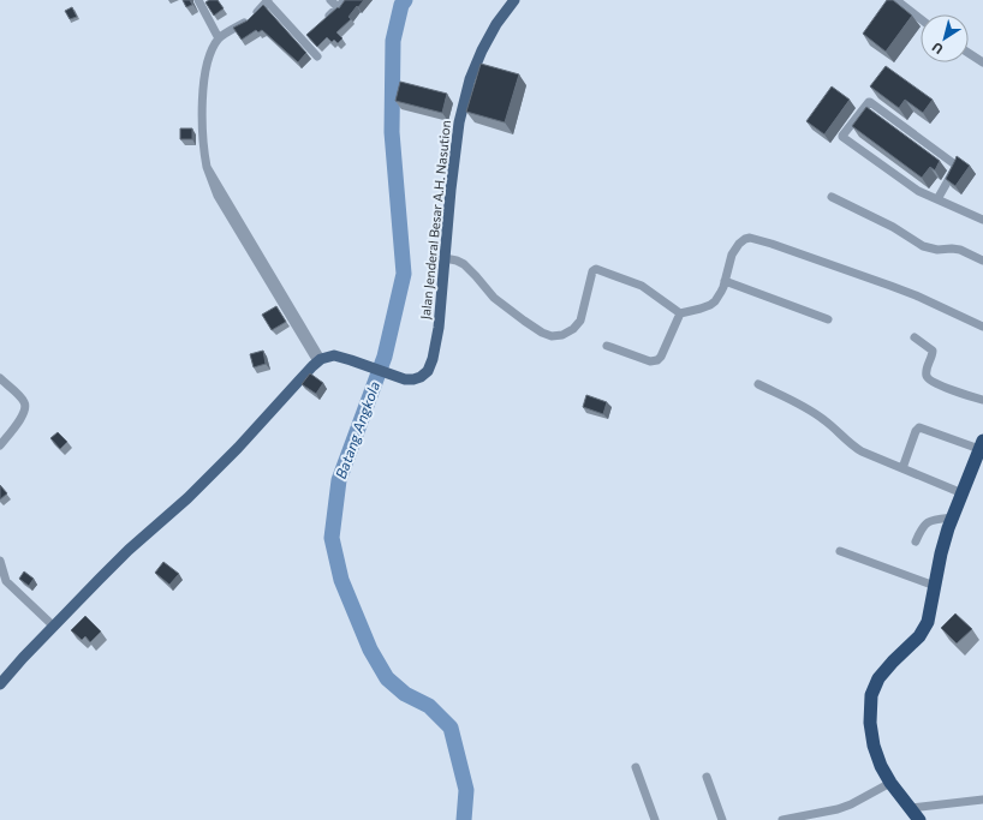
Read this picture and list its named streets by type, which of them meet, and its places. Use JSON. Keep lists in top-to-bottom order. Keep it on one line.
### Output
{"streets":{"main road":["Jalan Jenderal Besar A.H. Nasution"]},"water":["Batang Angkola"],"north":"bottom left"}
